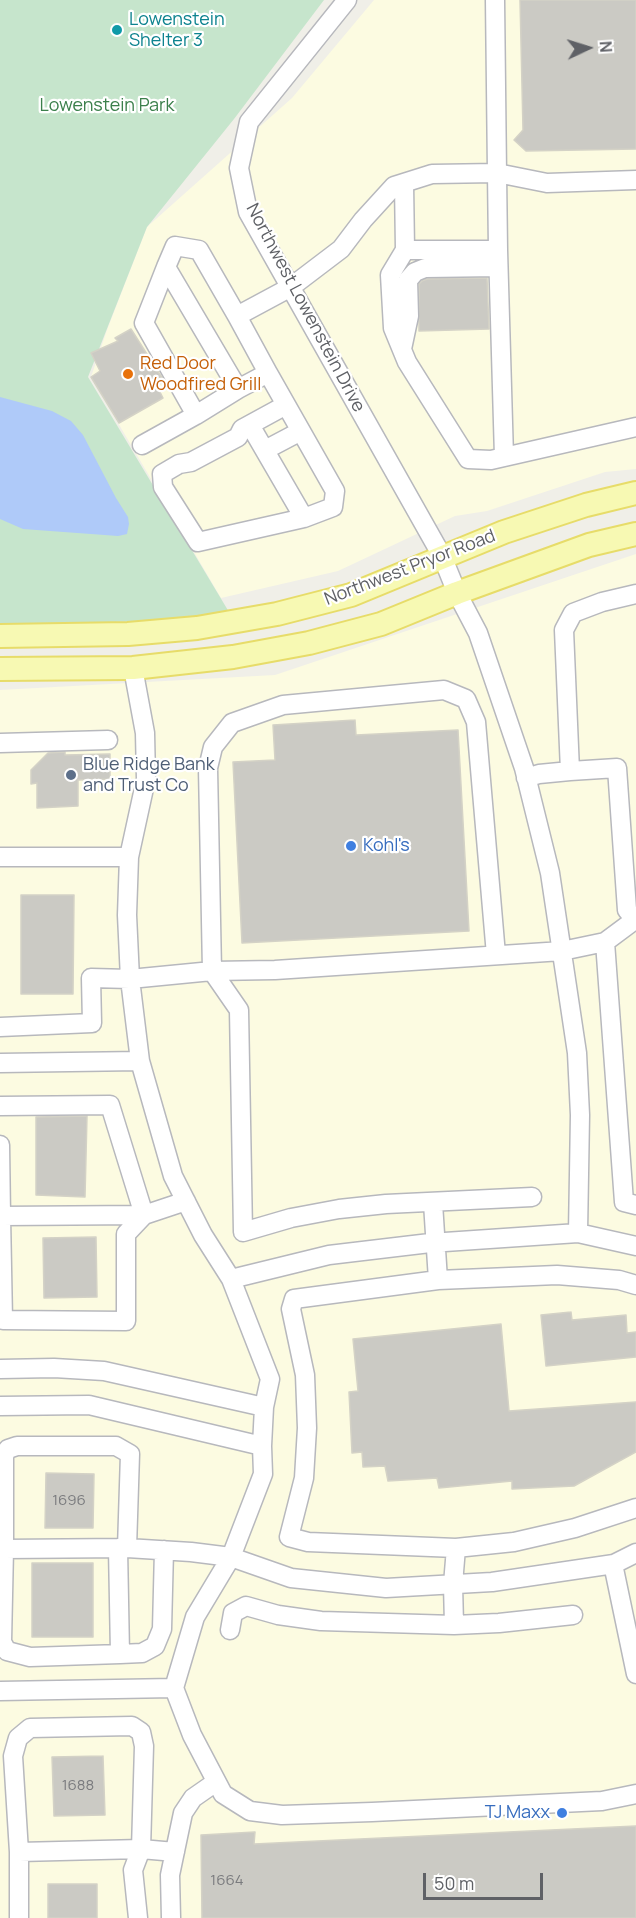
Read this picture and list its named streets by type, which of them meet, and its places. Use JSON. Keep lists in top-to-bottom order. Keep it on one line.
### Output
{"streets":{"main road":["Northwest Pryor Road"],"street":["Northwest Lowenstein Drive"]},"crossings":[["Northwest Lowenstein Drive","Northwest Pryor Road"]],"parks":["Lowenstein Park"],"places":["Lowenstein Shelter 3","Red Door Woodfired Grill","Blue Ridge Bank and Trust Co","Kohl's","TJ Maxx"],"house_numbers":["1696","1688","1664"],"scale_bar":"50 m","north":"right"}
